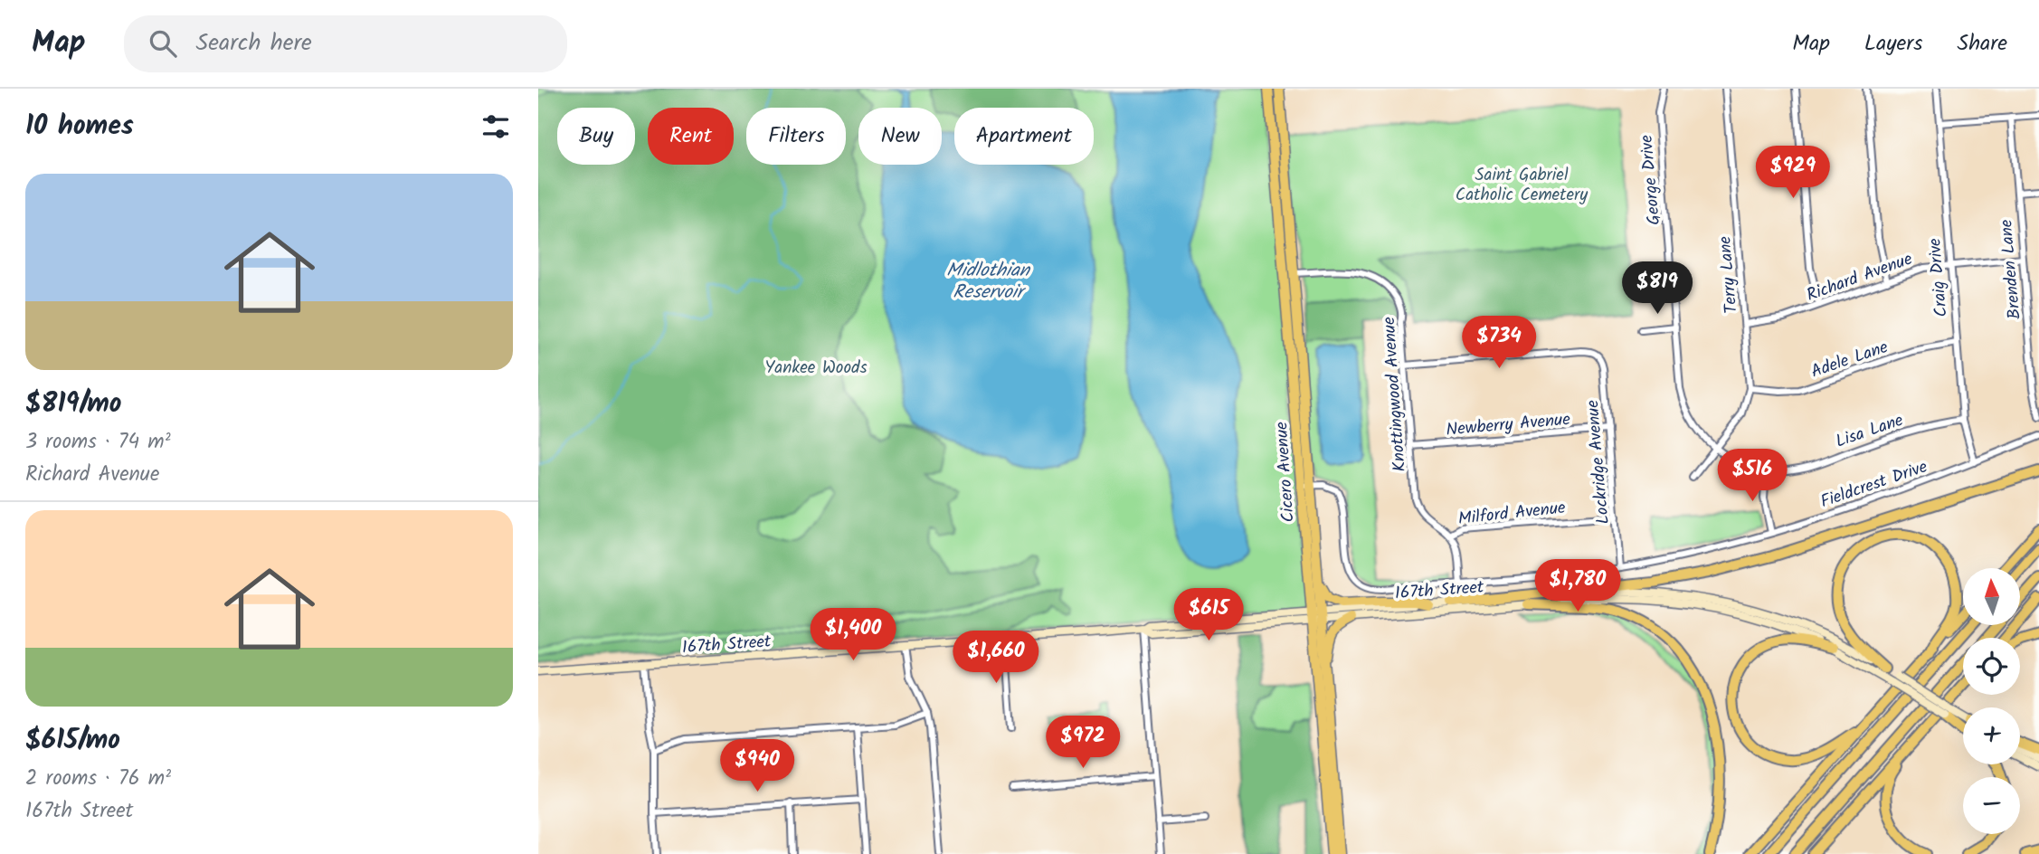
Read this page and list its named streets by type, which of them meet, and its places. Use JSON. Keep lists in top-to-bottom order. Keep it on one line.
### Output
{"streets":{"main road":["Cicero Avenue","167th Street"],"street":["George Drive","Brenden Lane","Terry Lane","Richard Avenue","Craig Drive","Adele Lane","Knottingwood Avenue","Newberry Avenue","Lisa Lane","Lockridge Avenue","Fieldcrest Drive","Milford Avenue"]},"crossings":[["George Drive","Terry Lane"],["George Drive","Lisa Lane"],["Brenden Lane","Richard Avenue"],["Terry Lane","Richard Avenue"],["Terry Lane","Adele Lane"],["Terry Lane","Lisa Lane"],["Richard Avenue","Craig Drive"],["Craig Drive","Adele Lane"],["Craig Drive","Lisa Lane"],["Craig Drive","Fieldcrest Drive"],["Knottingwood Avenue","Newberry Avenue"],["Knottingwood Avenue","Lockridge Avenue"],["Knottingwood Avenue","Cicero Avenue"],["Knottingwood Avenue","Milford Avenue"],["Newberry Avenue","Lockridge Avenue"],["Lockridge Avenue","Fieldcrest Drive"],["Lockridge Avenue","Milford Avenue"],["Cicero Avenue","Fieldcrest Drive"],["Cicero Avenue","167th Street"]],"water":["Midlothian Reservoir"],"parks":["Saint Gabriel Catholic Cemetery","Yankee Woods"],"north":"top","page":{"header":"Map","search":"Search here","nav":["Map","Layers","Share"],"heading":"10 homes","chip":["Buy","Rent","Filters","New","Apartment"],"price":["$929","$819","$734","$516","$1,780","$615","$1,400","$1,660","$972","$940"],"list":[{"name":"$819/mo","note":"3 rooms · 74 m² · Richard Avenue"},{"name":"$615/mo","note":"2 rooms · 76 m² · 167th Street"}],"map_buttons":["+","−"]}}
